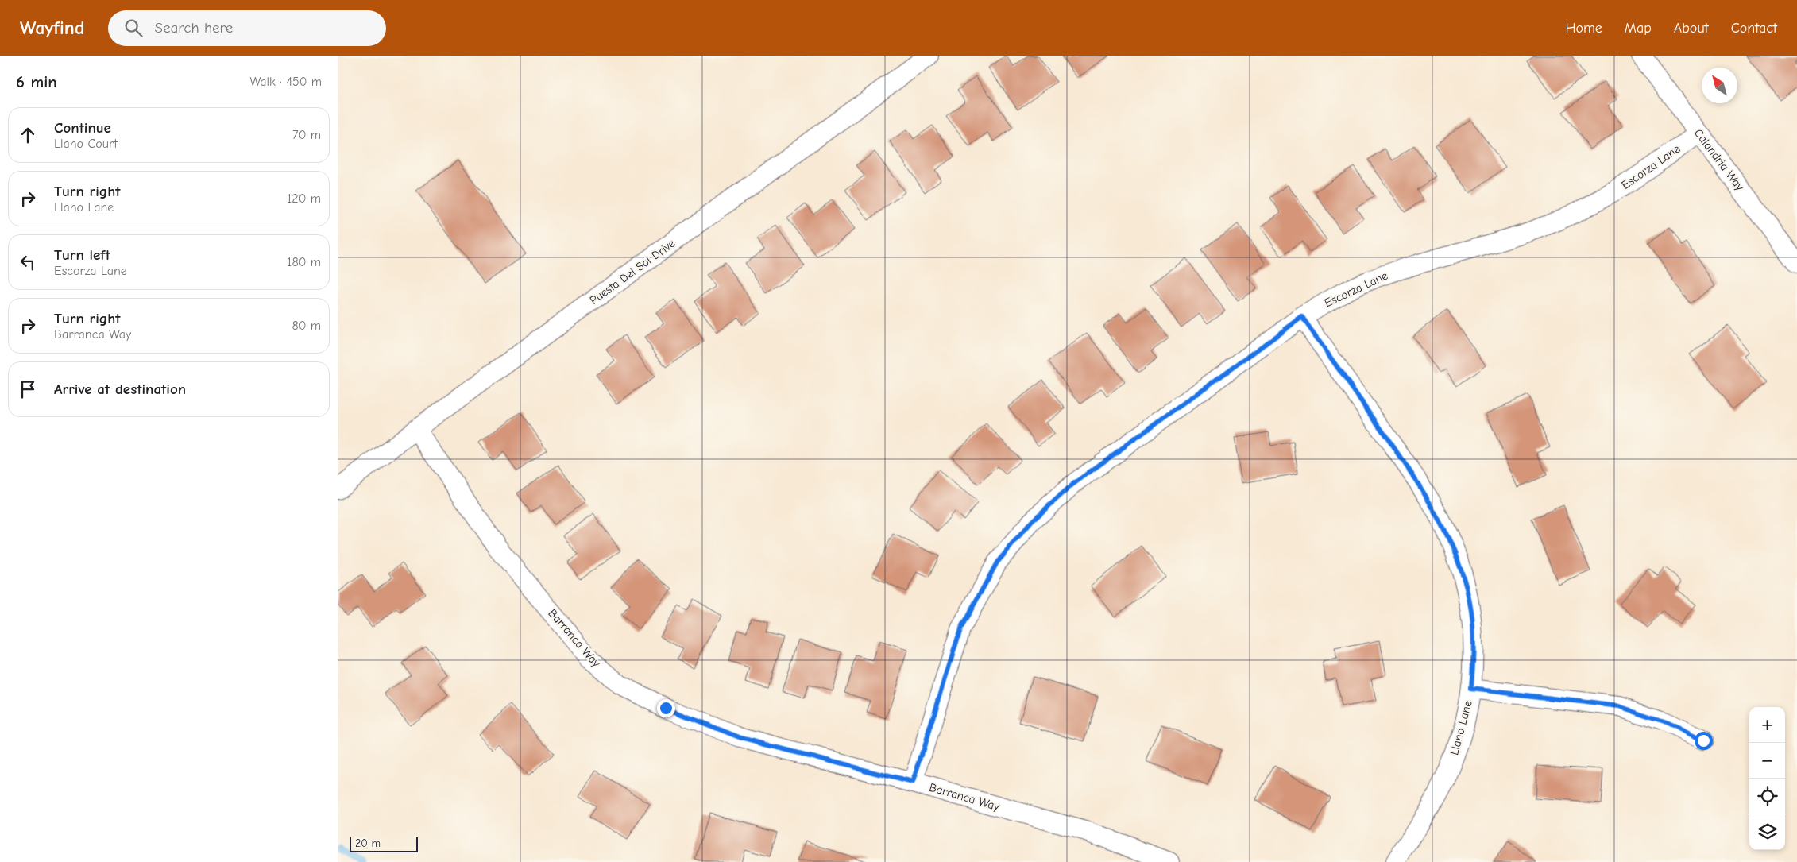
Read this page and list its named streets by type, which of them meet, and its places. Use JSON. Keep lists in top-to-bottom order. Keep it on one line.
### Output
{"streets":{"street":["Calandria Way","Escorza Lane","Puesta Del Sol Drive","Barranca Way","Llano Lane"]},"crossings":[["Calandria Way","Escorza Lane"],["Escorza Lane","Barranca Way"],["Escorza Lane","Llano Lane"],["Puesta Del Sol Drive","Barranca Way"]],"scale_bar":"20 m","north":"top left","page":{"header":"Wayfind","search":"Search here","nav":["Home","Map","About","Contact"],"heading":["6 min","Walk · 450 m"],"list":[["Continue","Llano Court","70 m"],["Turn right","Llano Lane","120 m"],["Turn left","Escorza Lane","180 m"],["Turn right","Barranca Way","80 m"],"Arrive at destination"],"map_buttons":["+","−"],"scale":"20 m"}}
